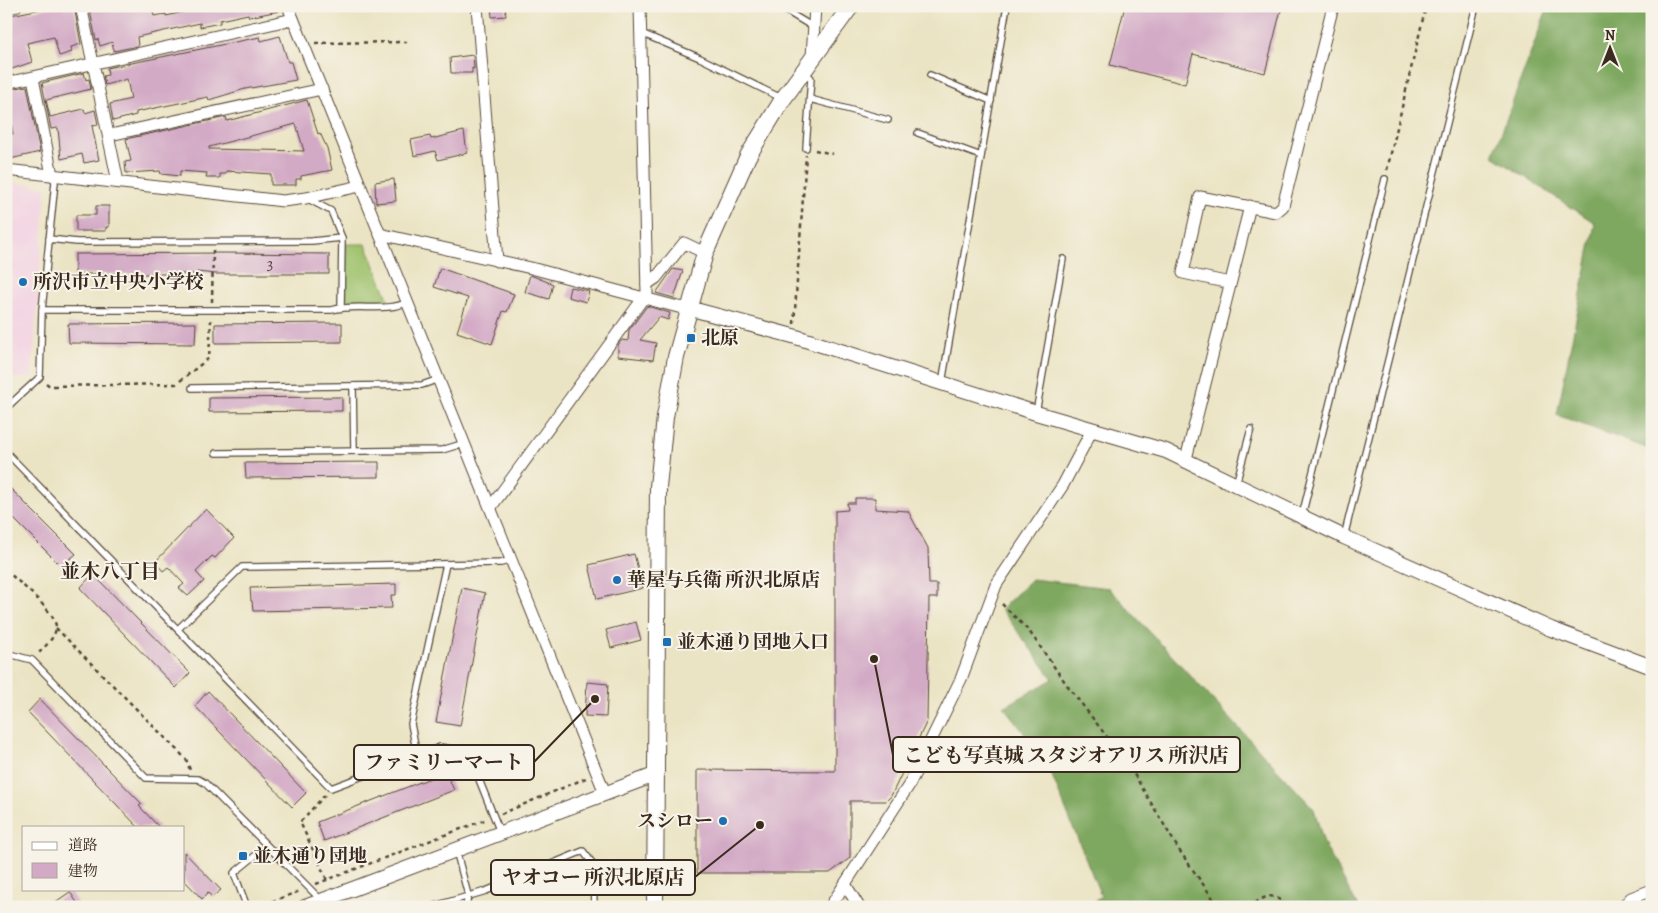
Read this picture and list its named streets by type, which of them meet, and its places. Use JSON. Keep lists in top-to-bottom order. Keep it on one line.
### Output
{"districts":["並木八丁目"],"places":{"other":["所沢市立中央小学校","華屋与兵衛 所沢北原店","こども写真城 スタジオアリス 所沢店","ファミリーマート","スシロー","ヤオコー 所沢北原店"],"transit":["北原","並木通り団地入口","並木通り団地"]},"house_numbers":["3"],"legend":["道路","建物"],"north":"top"}
